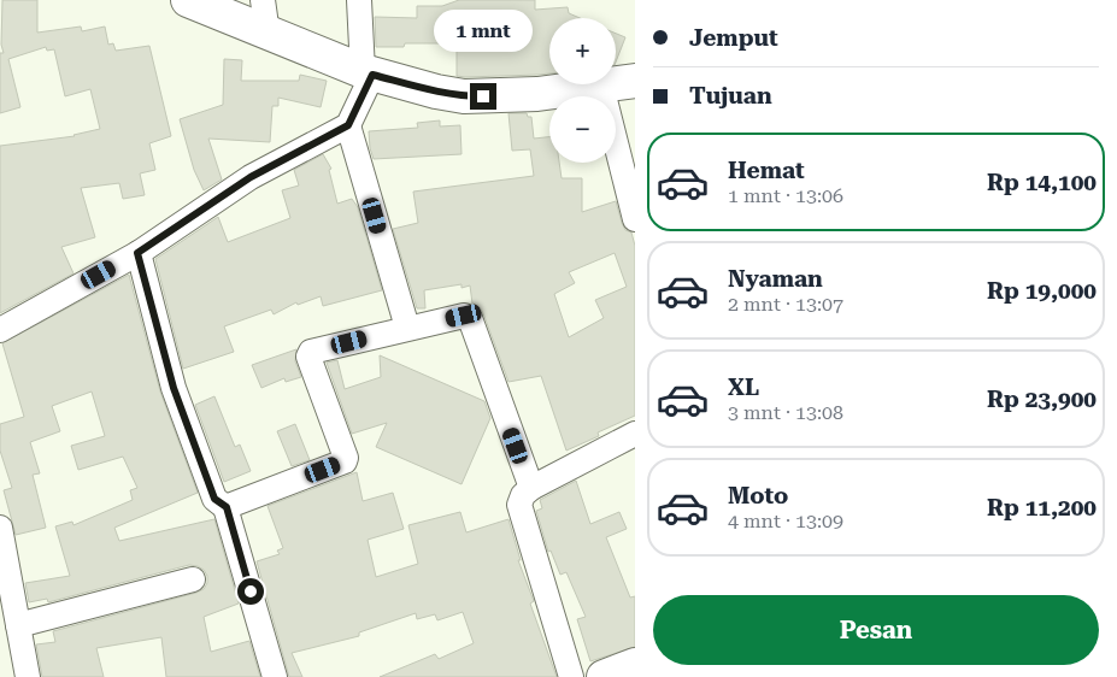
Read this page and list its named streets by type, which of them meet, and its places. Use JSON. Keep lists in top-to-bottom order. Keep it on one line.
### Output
{"page":{"banner":["Jemput","Tujuan"],"bubble":"1 mnt","map_buttons":["+","−"],"list":[{"name":"Hemat","note":"1 mnt · 13:06","value":"Rp 14,100"},{"name":"Nyaman","note":"2 mnt · 13:07","value":"Rp 19,000"},{"name":"XL","note":"3 mnt · 13:08","value":"Rp 23,900"},{"name":"Moto","note":"4 mnt · 13:09","value":"Rp 11,200"}],"buttons":"Pesan"}}
